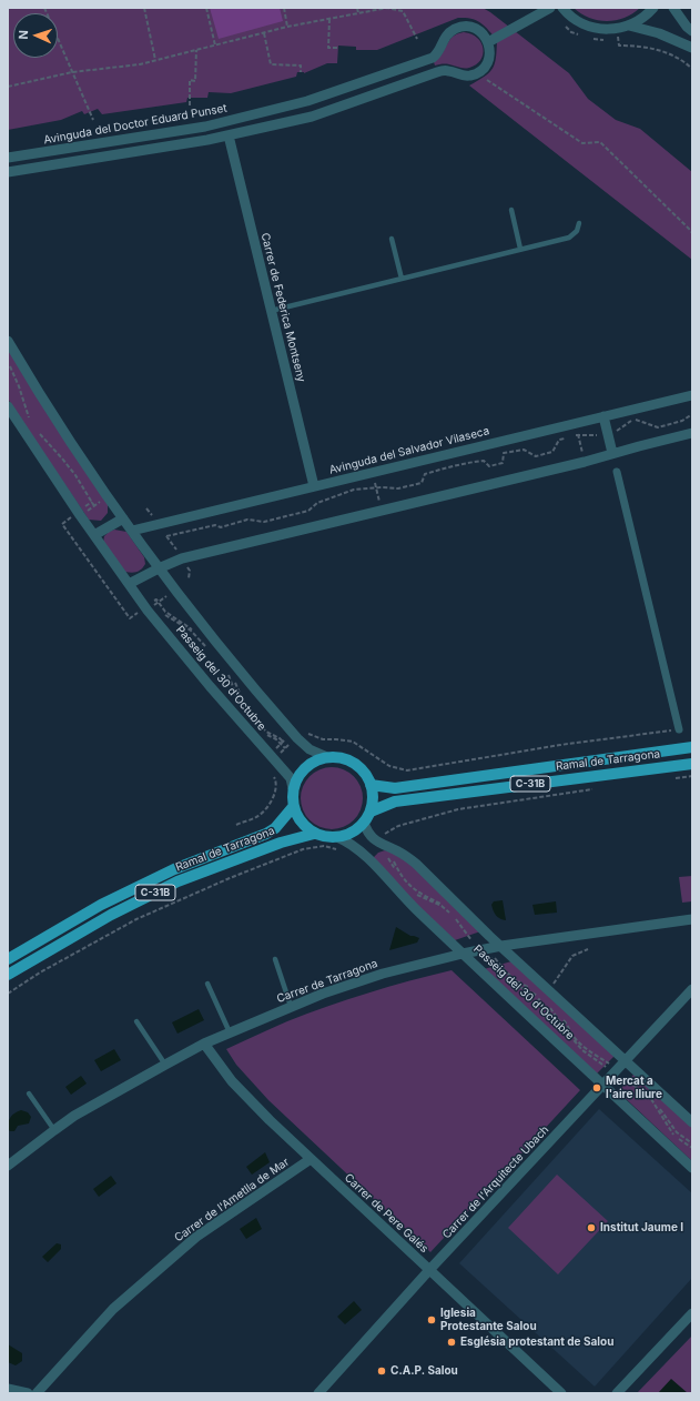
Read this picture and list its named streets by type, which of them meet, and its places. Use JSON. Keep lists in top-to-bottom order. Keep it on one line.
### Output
{"streets":{"main road":["Ramal de Tarragona","C-31B"],"street":["Avinguda del Doctor Eduard Punset","Carrer de Federica Montseny","Avinguda del Salvador Vilaseca","Passeig del 30 d'Octubre","Carrer de Tarragona","Carrer de l'Arquitecte Ubach","Carrer de l'Ametlla de Mar","Carrer de Pere Galés"]},"crossings":[["Carrer de Federica Montseny","Avinguda del Salvador Vilaseca"],["Avinguda del Salvador Vilaseca","Passeig del 30 d'Octubre"],["Passeig del 30 d'Octubre","Ramal de Tarragona"],["Passeig del 30 d'Octubre","C-31B"],["Passeig del 30 d'Octubre","Carrer de Tarragona"],["Passeig del 30 d'Octubre","Carrer de l'Arquitecte Ubach"],["Ramal de Tarragona","C-31B"],["Carrer de Tarragona","Carrer de Pere Galés"],["Carrer de l'Arquitecte Ubach","Carrer de Pere Galés"],["Carrer de l'Ametlla de Mar","Carrer de Pere Galés"]],"places":["Mercat a l'aire lliure","Institut Jaume I","Iglesia Protestante Salou","Església protestant de Salou","C.A.P. Salou"],"north":"left"}
